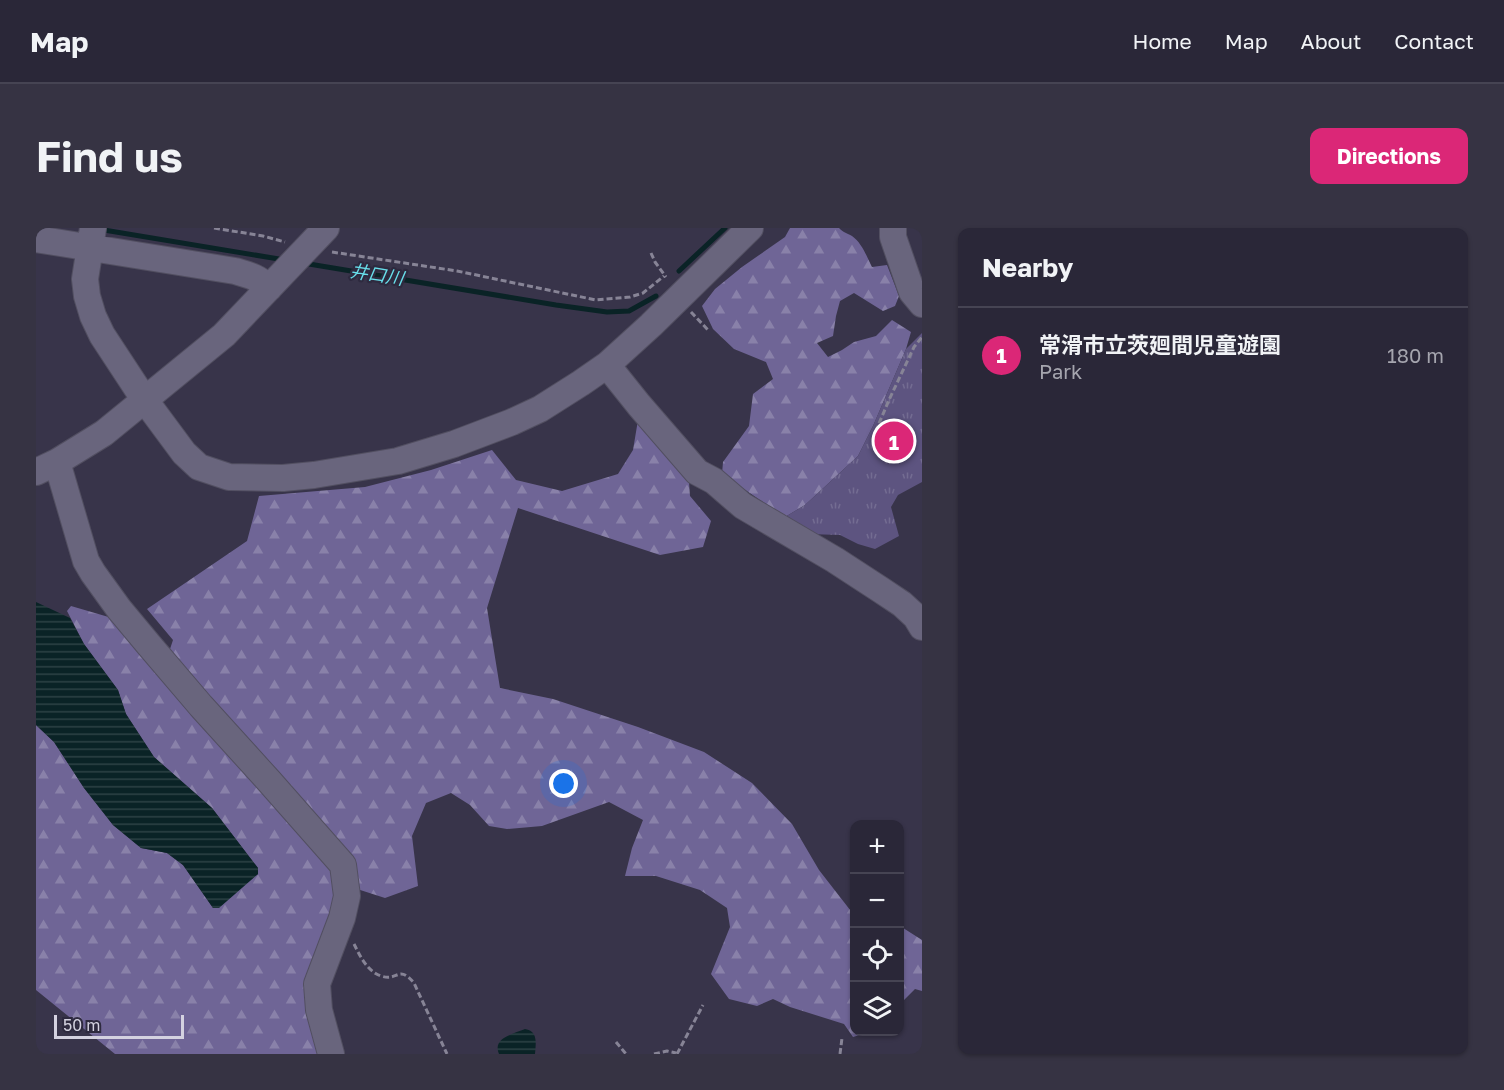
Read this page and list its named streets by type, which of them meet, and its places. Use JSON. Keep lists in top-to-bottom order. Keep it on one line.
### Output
{"water":["井口川"],"scale_bar":"50 m","page":{"header":"Map","nav":["Home","Map","About","Contact"],"buttons":"Directions","title":"Find us","heading":"Nearby","list":[{"mark":"1","name":"常滑市立茨廻間児童遊園","note":"Park","value":"180 m"}],"pins":"1","map_buttons":["+","−"],"scale":"50 m"}}
